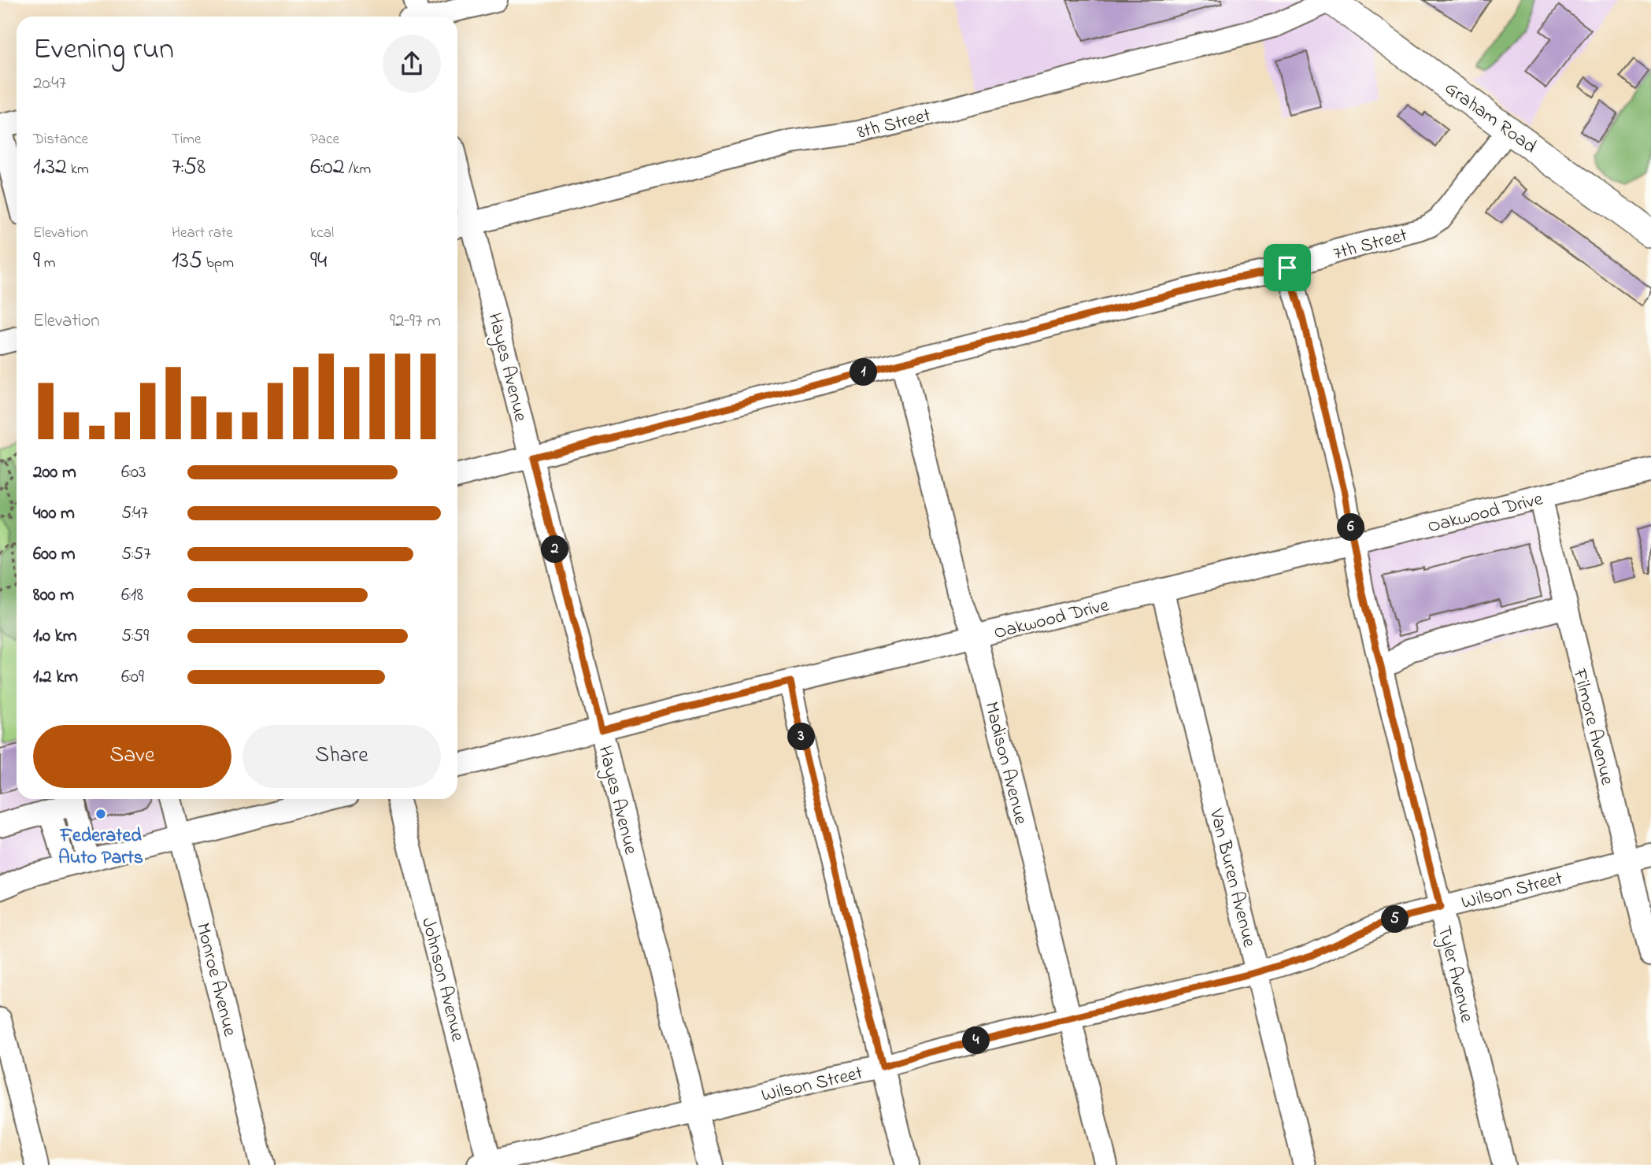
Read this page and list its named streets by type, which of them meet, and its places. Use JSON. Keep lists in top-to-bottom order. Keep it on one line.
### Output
{"streets":{"main road":["Graham Road"],"street":["8th Street","7th Street","Hayes Avenue","Oakwood Drive","Filmore Avenue","Madison Avenue","Van Buren Avenue","Wilson Street","Tyler Avenue","Monroe Avenue","Johnson Avenue"]},"crossings":[["Graham Road","8th Street"],["Graham Road","7th Street"],["8th Street","Hayes Avenue"],["7th Street","Hayes Avenue"],["7th Street","Madison Avenue"],["7th Street","Tyler Avenue"],["Hayes Avenue","Oakwood Drive"],["Hayes Avenue","Wilson Street"],["Oakwood Drive","Filmore Avenue"],["Oakwood Drive","Madison Avenue"],["Oakwood Drive","Van Buren Avenue"],["Oakwood Drive","Tyler Avenue"],["Filmore Avenue","Wilson Street"],["Madison Avenue","Wilson Street"],["Van Buren Avenue","Wilson Street"],["Wilson Street","Tyler Avenue"],["Wilson Street","Johnson Avenue"]],"places":["Federated Auto Parts"],"page":{"heading":["Evening run","20:47"],"stats":[["Distance","1.32 km"],["Time","7:58"],["Pace","6:02 /km"],["Elevation","9 m"],["Heart rate","135 bpm"],["kcal","94"]],"chart":["Elevation","92–97 m"],"pins":["1","6","2","3","5","4"],"list":[{"name":"200 m","note":"6:03"},{"name":"400 m","note":"5:47"},{"name":"600 m","note":"5:57"},{"name":"800 m","note":"6:18"},{"name":"1.0 km","note":"5:59"},{"name":"1.2 km","note":"6:09"}],"buttons":["Save","Share"]}}
